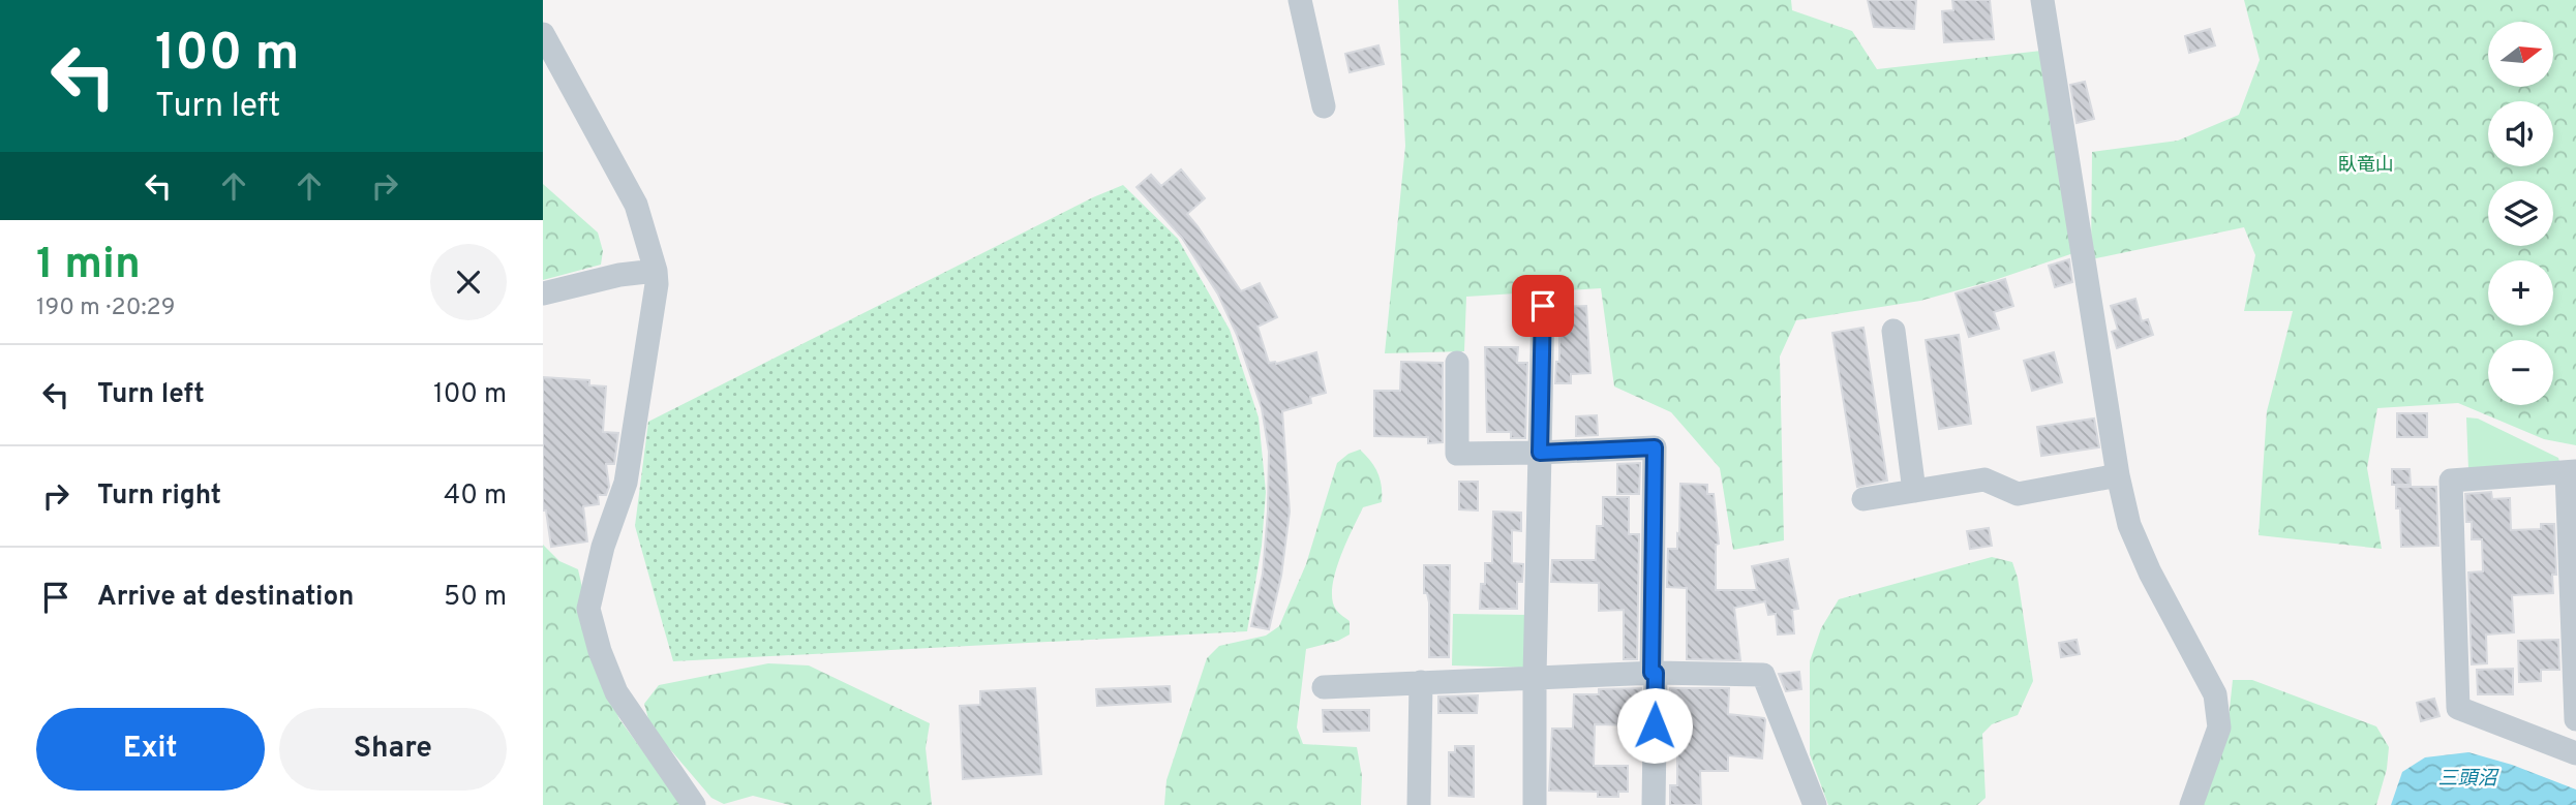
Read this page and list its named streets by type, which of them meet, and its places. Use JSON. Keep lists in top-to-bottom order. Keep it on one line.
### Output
{"water":["三頭沼"],"parks":["臥竜山"],"north":"right","page":{"turn":["100 m","Turn left"],"map_buttons":["+","−"],"heading":["1 min","190 m · 20:29"],"list":[{"name":"Turn left","value":"100 m"},{"name":"Turn right","value":"40 m"},{"name":"Arrive at destination","value":"50 m"}],"buttons":["Exit","Share"]}}
